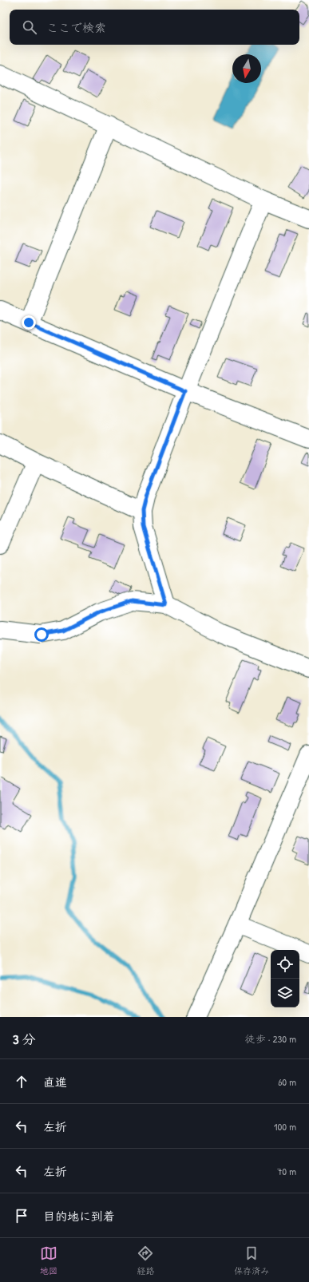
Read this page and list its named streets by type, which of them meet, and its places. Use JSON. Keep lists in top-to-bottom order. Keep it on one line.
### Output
{"north":"bottom","page":{"search":"ここで検索","heading":["3 分","徒歩 · 230 m"],"list":[["直進","60 m"],["左折","100 m"],["左折","70 m"],"目的地に到着"],"nav":["地図","経路","保存済み"]}}
